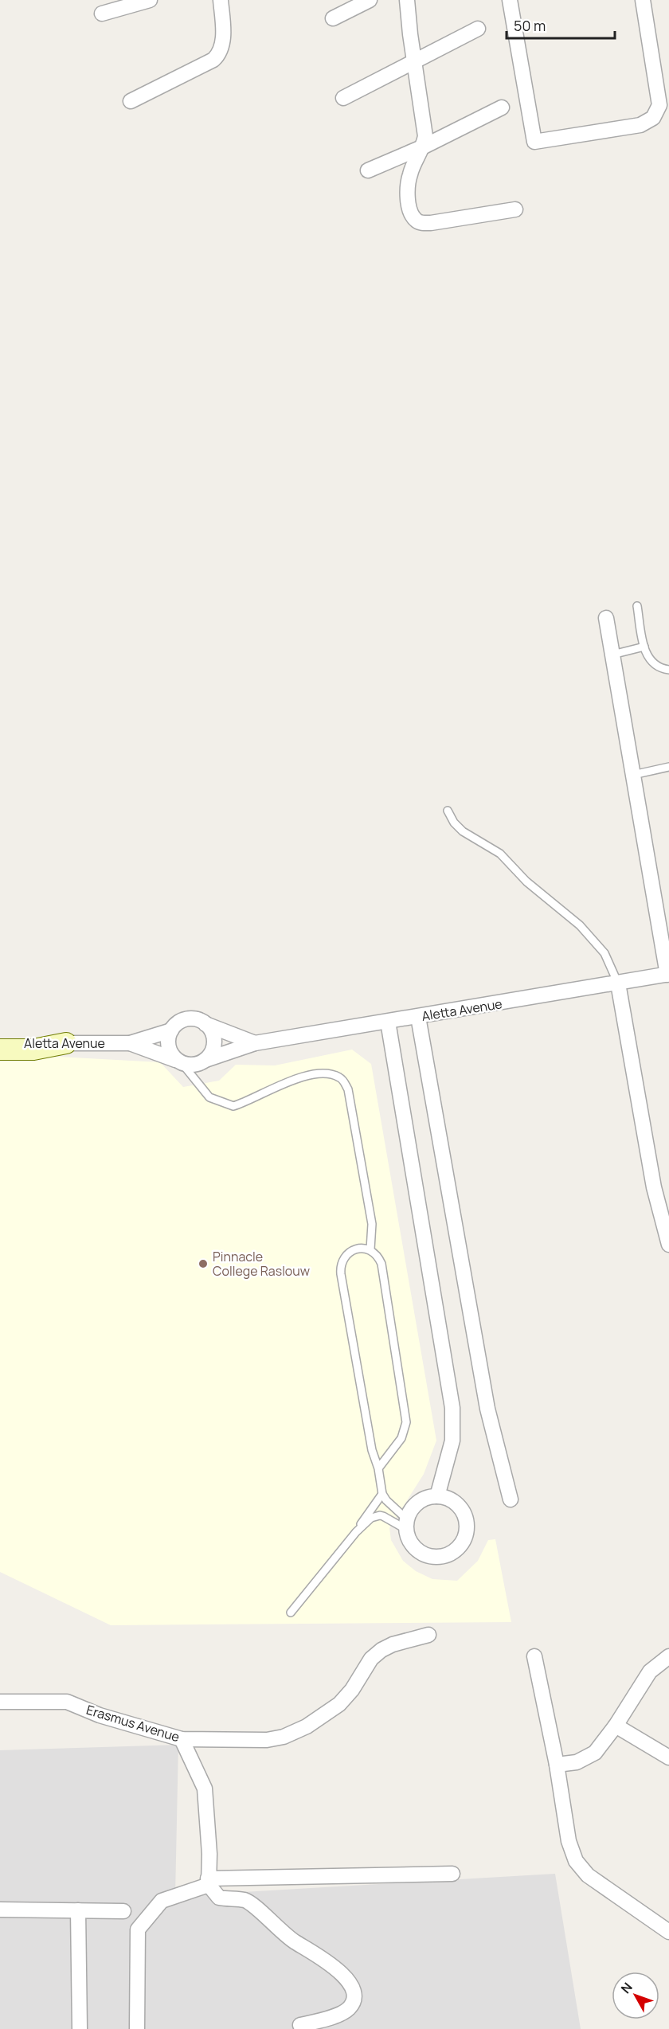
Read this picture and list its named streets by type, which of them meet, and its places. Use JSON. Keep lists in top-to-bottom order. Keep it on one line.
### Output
{"streets":{"street":["Aletta Avenue","Erasmus Avenue"]},"places":["Pinnacle College Raslouw"],"scale_bar":"50 m","north":"top left"}
